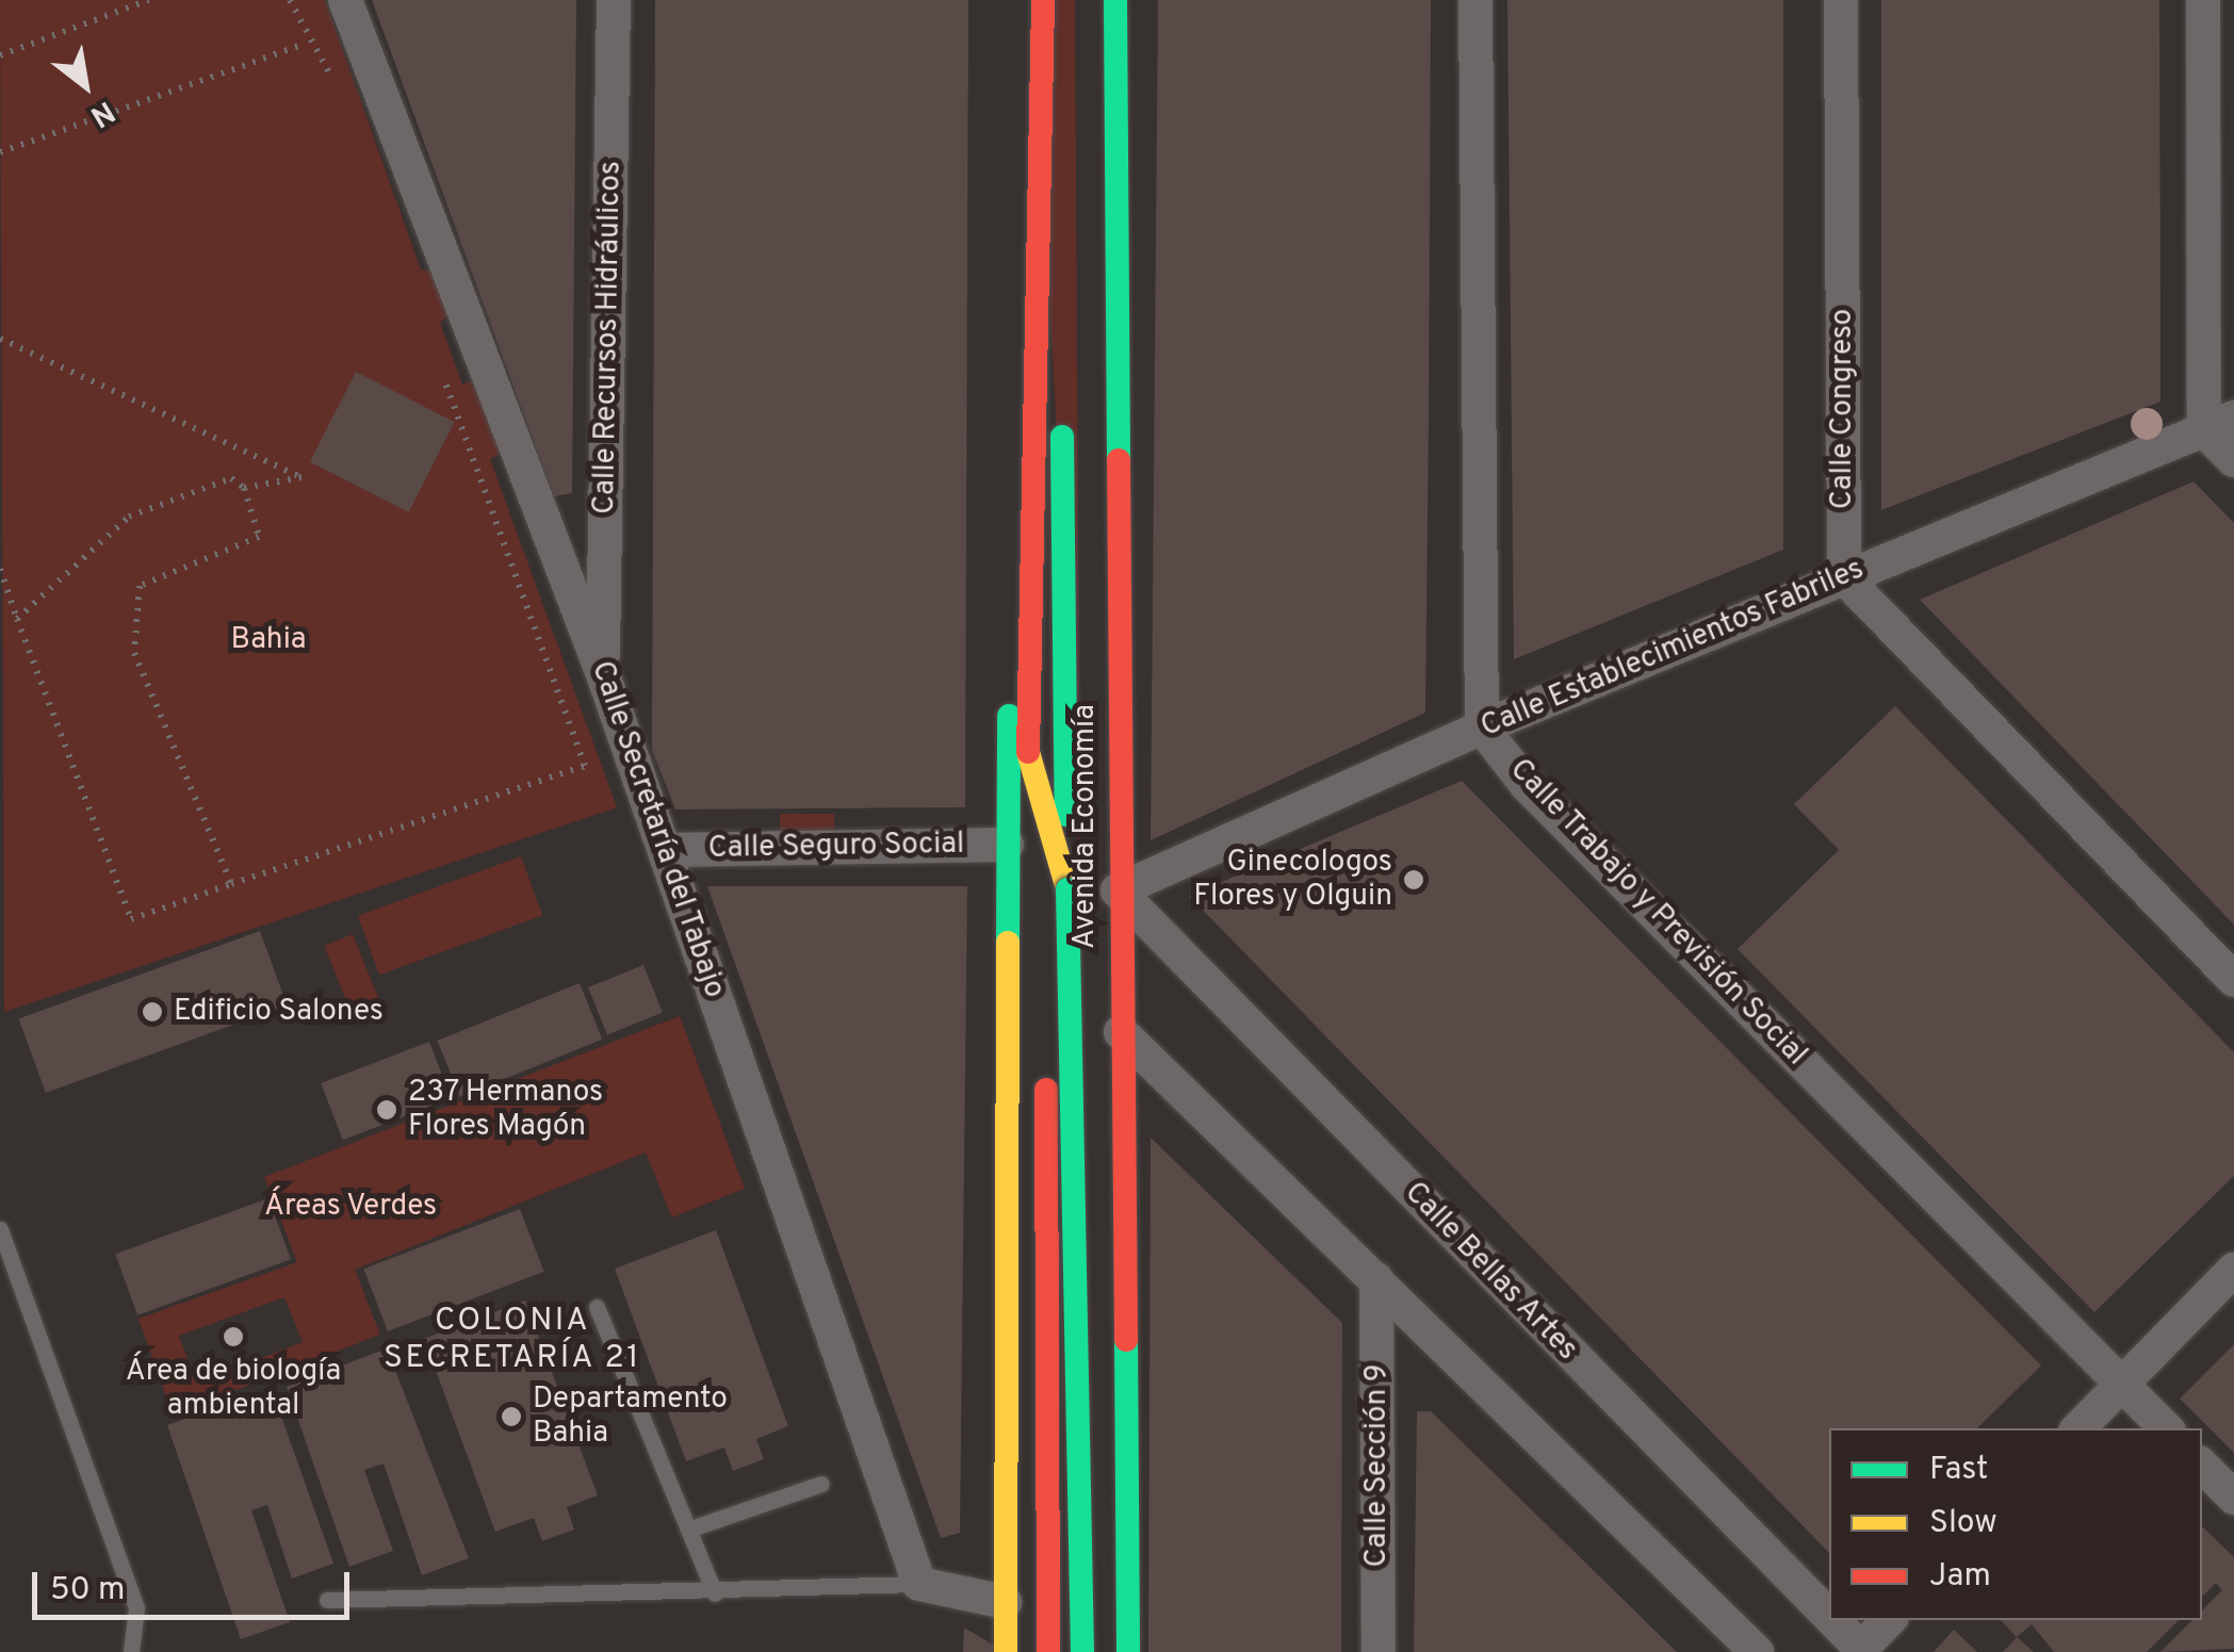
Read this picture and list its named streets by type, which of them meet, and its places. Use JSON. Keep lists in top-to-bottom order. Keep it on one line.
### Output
{"streets":{"main road":["Avenida Economía"],"street":["Calle Recursos Hidráulicos","Calle Congreso","Calle Establecimientos Fabriles","Calle Secretaría del Tabajo","Calle Seguro Social","Calle Trabajo y Previsión Social","Calle Bellas Artes","Calle Sección 9"]},"crossings":[["Calle Recursos Hidráulicos","Calle Secretaría del Tabajo"],["Calle Congreso","Calle Establecimientos Fabriles"],["Calle Establecimientos Fabriles","Avenida Economía"],["Calle Establecimientos Fabriles","Calle Trabajo y Previsión Social"],["Calle Establecimientos Fabriles","Calle Bellas Artes"],["Avenida Economía","Calle Bellas Artes"],["Calle Secretaría del Tabajo","Calle Seguro Social"]],"districts":["COLONIA SECRETARÍA 21"],"parks":["Bahia","Áreas Verdes"],"places":["Ginecologos Flores y Olguin","Edificio Salones","237 Hermanos Flores Magón","Área de biología ambiental","Departamento Bahia"],"legend":["Fast","Slow","Jam"],"scale_bar":"50 m","north":"bottom right"}
